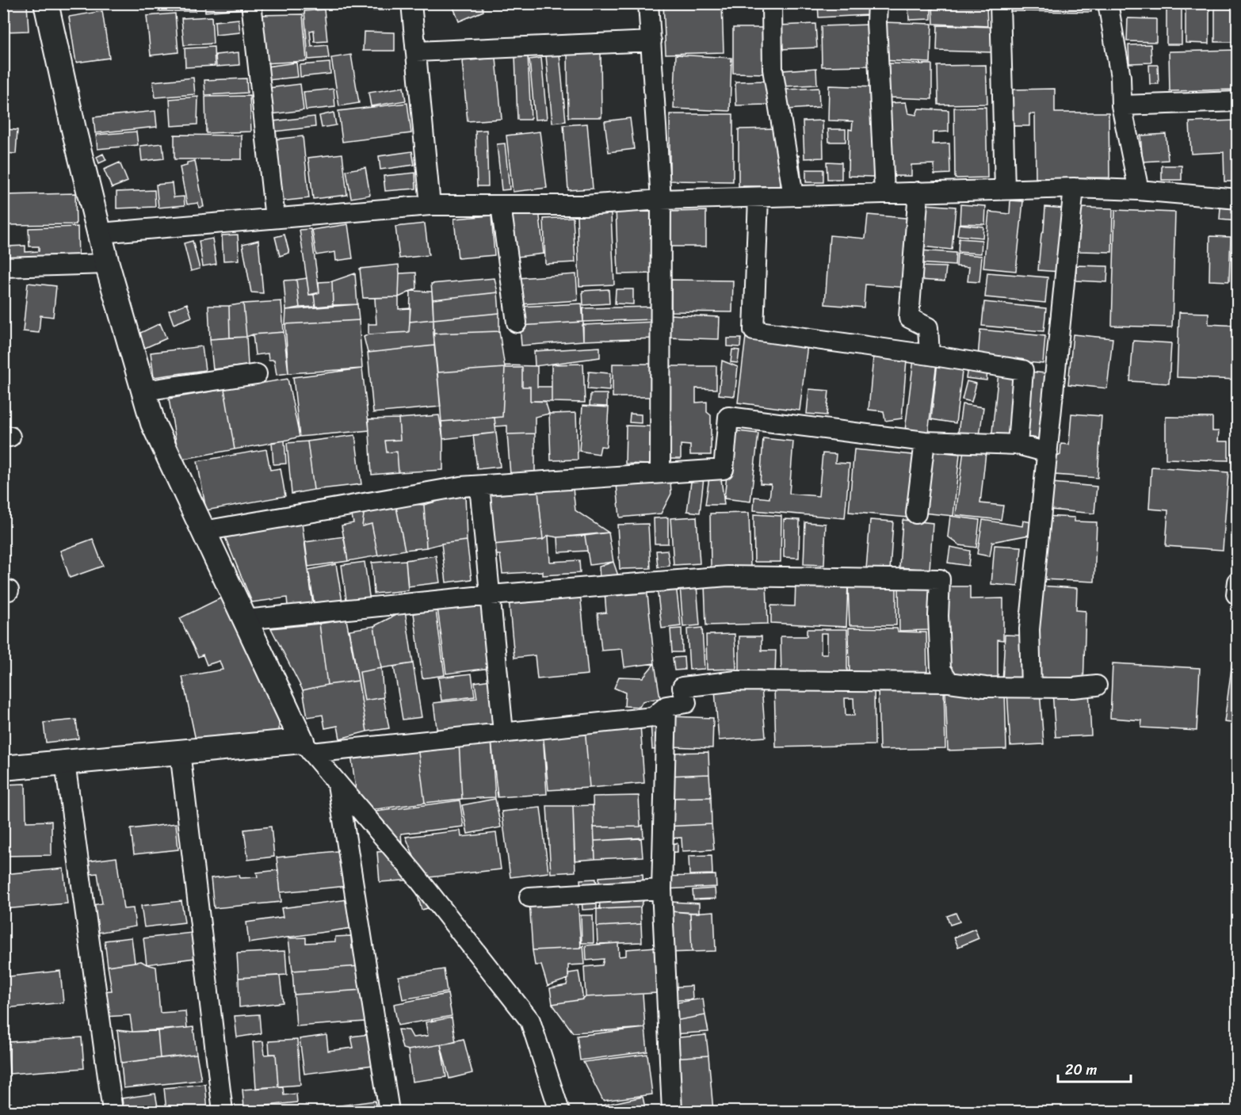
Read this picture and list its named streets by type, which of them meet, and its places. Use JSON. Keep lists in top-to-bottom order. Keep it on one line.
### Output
{"scale_bar":"20 m"}
